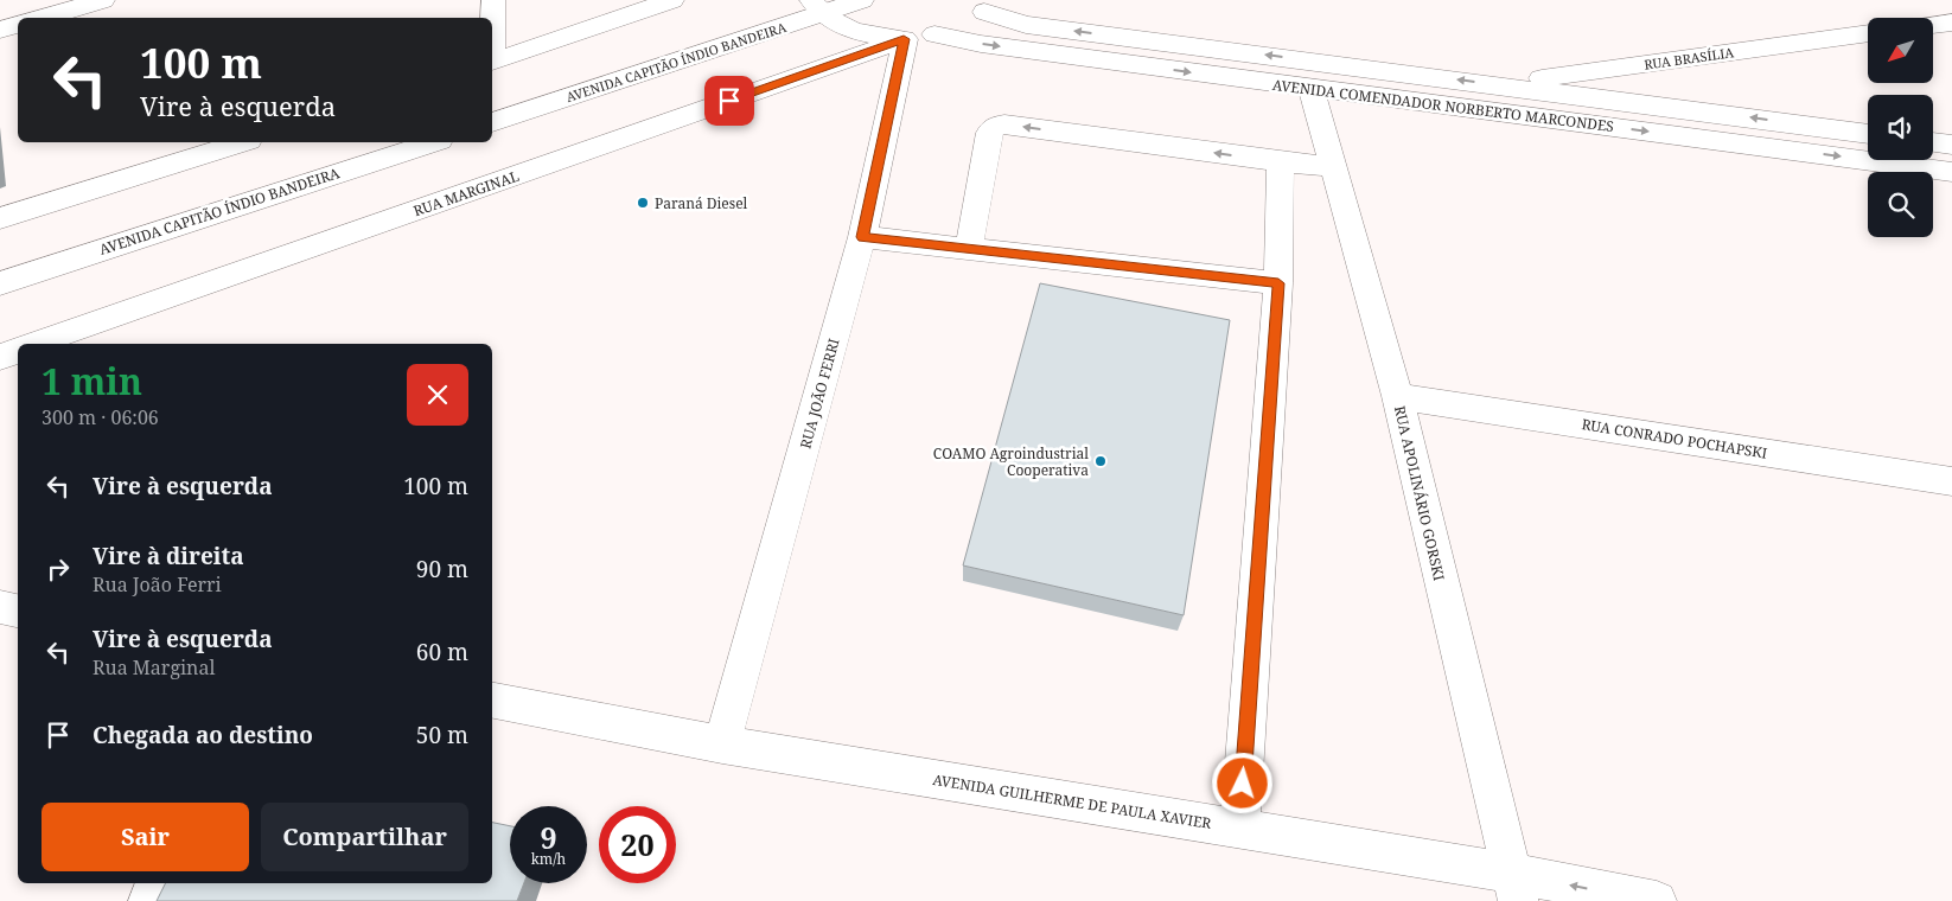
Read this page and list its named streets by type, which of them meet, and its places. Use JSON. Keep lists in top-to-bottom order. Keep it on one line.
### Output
{"streets":{"street":["RUA BRASÍLIA","AVENIDA CAPITÃO ÍNDIO BANDEIRA","AVENIDA COMENDADOR NORBERTO MARCONDES","RUA MARGINAL","RUA JOÃO FERRI","RUA CONRADO POCHAPSKI","RUA APOLINÁRIO GORSKI","AVENIDA GUILHERME DE PAULA XAVIER"]},"crossings":[["RUA BRASÍLIA","AVENIDA COMENDADOR NORBERTO MARCONDES"],["AVENIDA CAPITÃO ÍNDIO BANDEIRA","AVENIDA COMENDADOR NORBERTO MARCONDES"],["AVENIDA COMENDADOR NORBERTO MARCONDES","RUA MARGINAL"],["AVENIDA COMENDADOR NORBERTO MARCONDES","RUA JOÃO FERRI"],["AVENIDA COMENDADOR NORBERTO MARCONDES","RUA APOLINÁRIO GORSKI"],["RUA MARGINAL","RUA JOÃO FERRI"],["RUA JOÃO FERRI","AVENIDA GUILHERME DE PAULA XAVIER"],["RUA CONRADO POCHAPSKI","RUA APOLINÁRIO GORSKI"],["RUA APOLINÁRIO GORSKI","AVENIDA GUILHERME DE PAULA XAVIER"]],"places":["Paraná Diesel","COAMO Agroindustrial Cooperativa"],"north":"bottom left","page":{"turn":["100 m","Vire à esquerda"],"heading":["1 min","300 m · 06:06"],"list":[{"name":"Vire à esquerda","value":"100 m"},{"name":"Vire à direita","note":"Rua João Ferri","value":"90 m"},{"name":"Vire à esquerda","note":"Rua Marginal","value":"60 m"},{"name":"Chegada ao destino","value":"50 m"}],"buttons":["Sair","Compartilhar"],"speed":"9 km/h","limit":"20"}}
